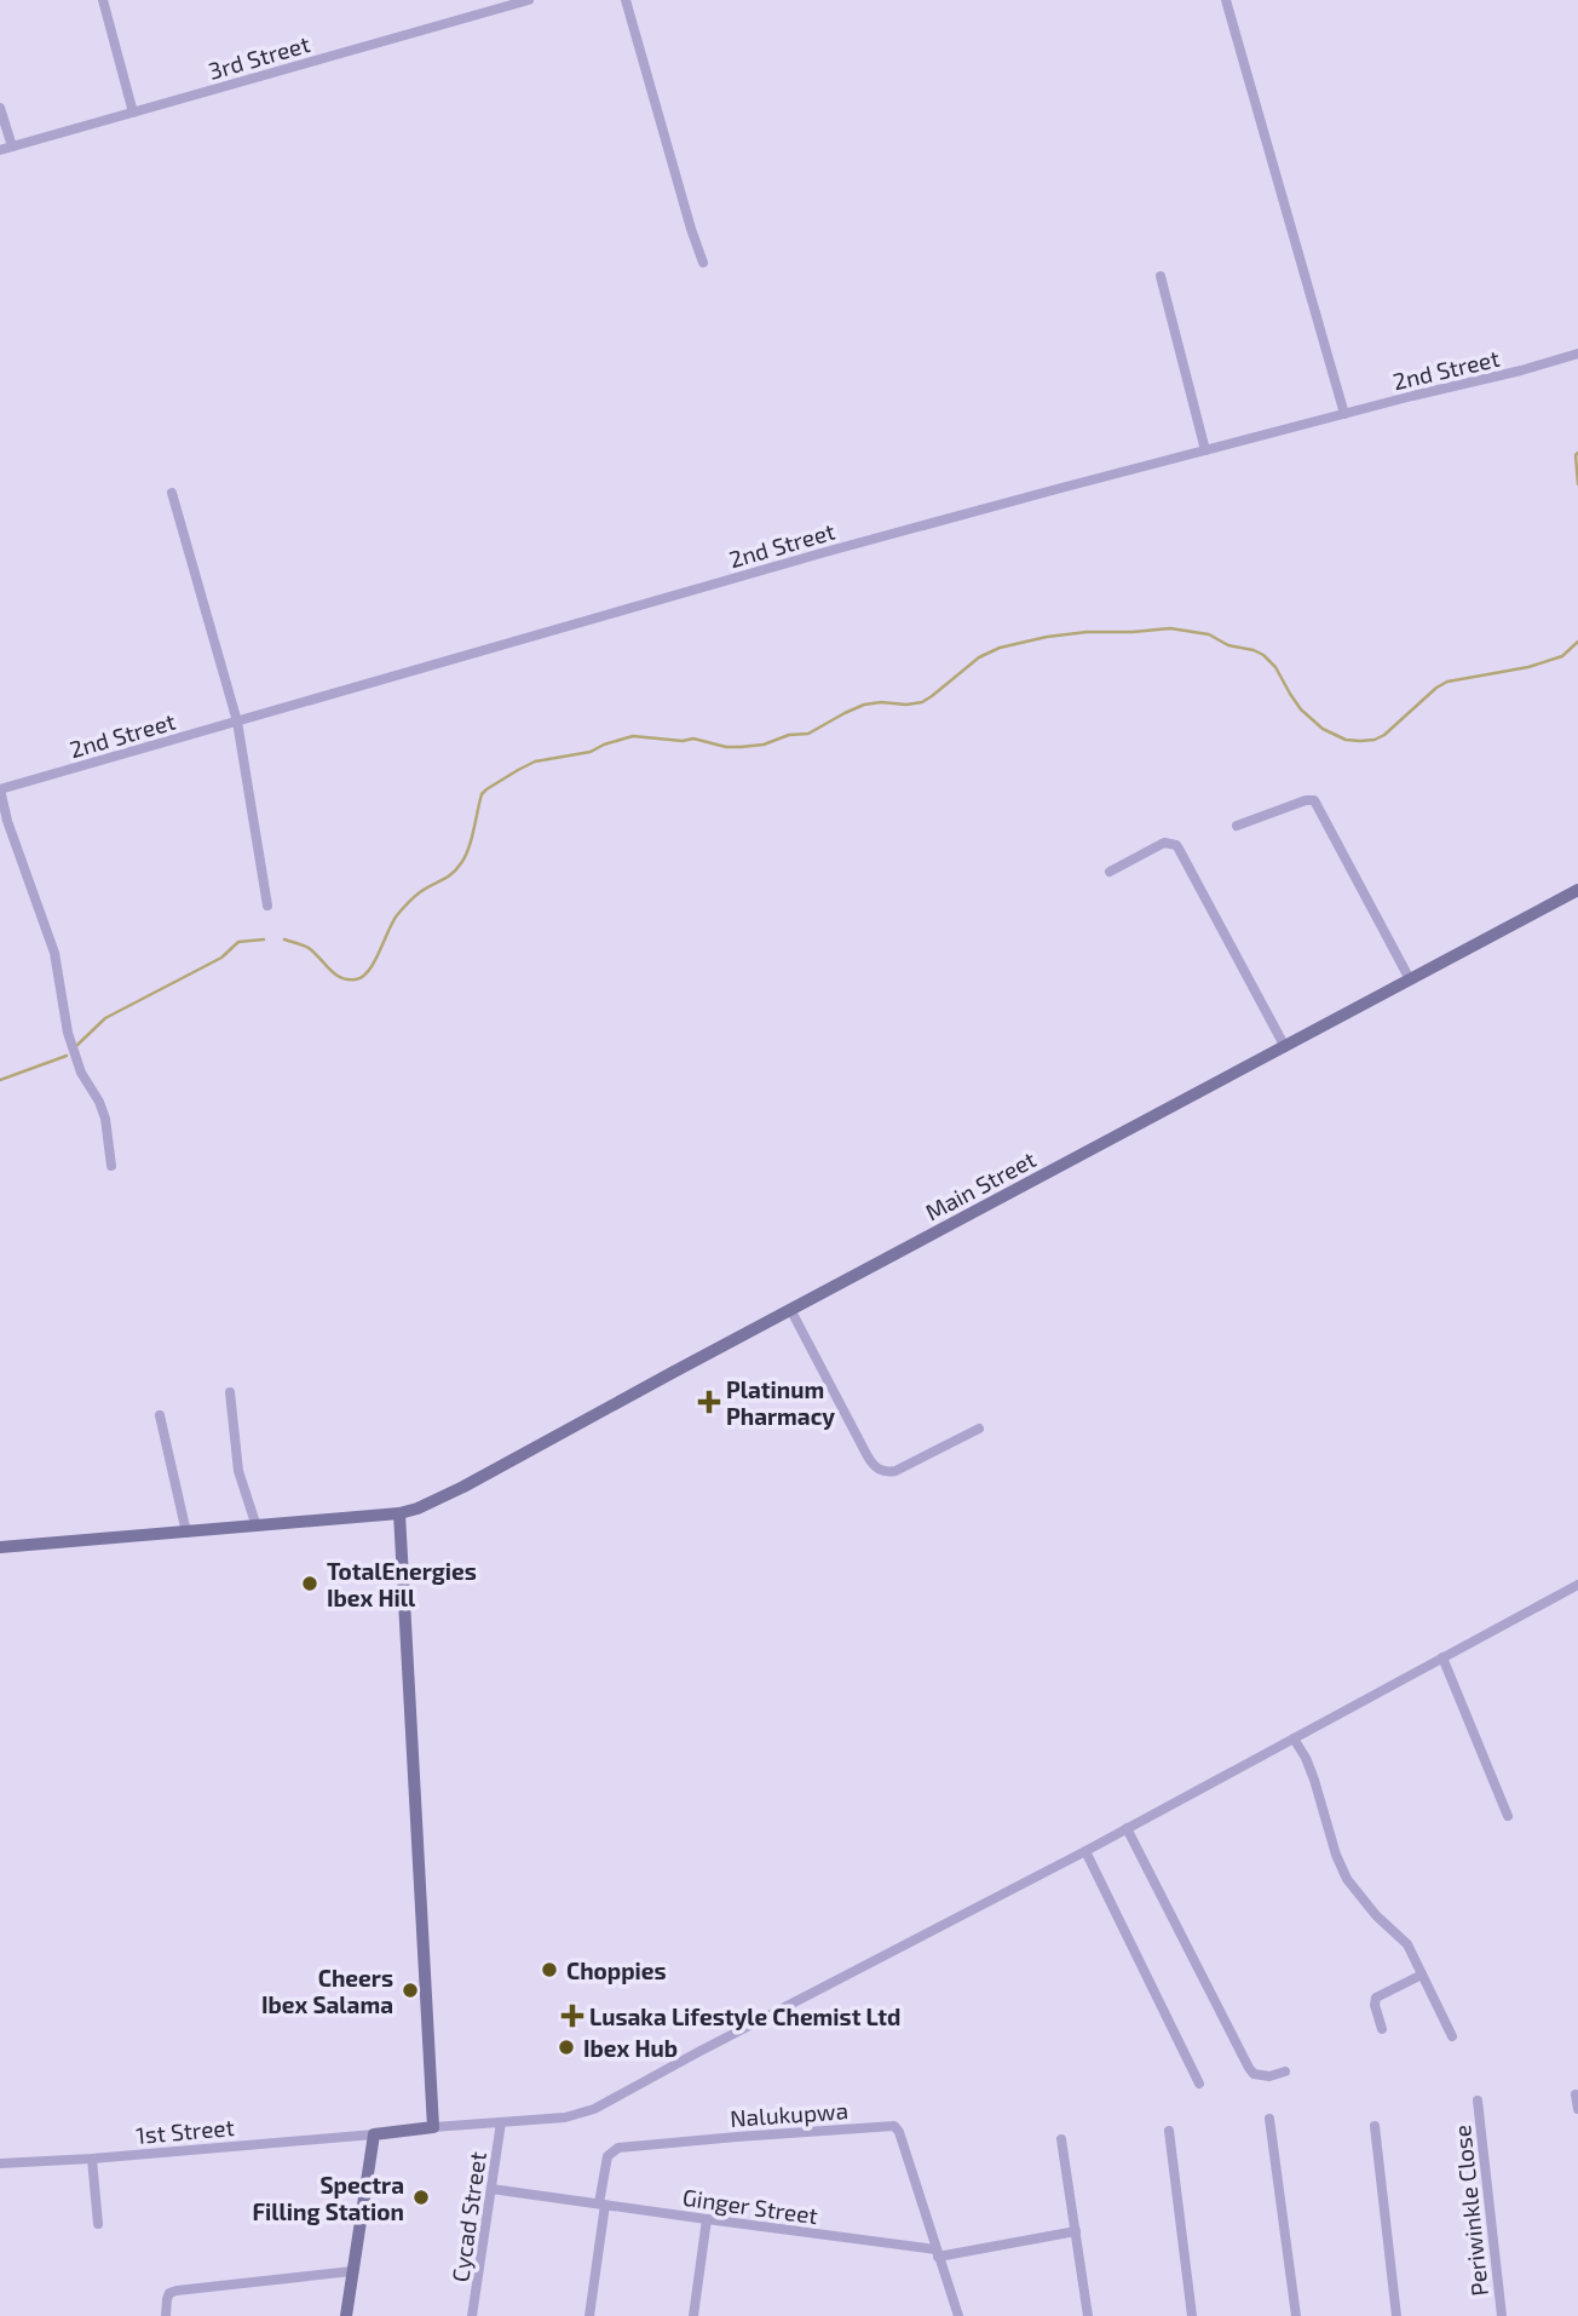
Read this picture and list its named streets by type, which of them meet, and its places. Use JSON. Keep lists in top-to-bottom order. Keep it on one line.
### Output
{"streets":{"main road":["Main Street"],"street":["3rd Street","2nd Street","Nalukupwa","1st Street","Ginger Street","Periwinkle Close","Cycad Street"]},"crossings":[["Nalukupwa","Ginger Street"],["Ginger Street","Cycad Street"]],"places":{"health":["Platinum Pharmacy","Lusaka Lifestyle Chemist Ltd"],"other":["TotalEnergies Ibex Hill","Choppies","Cheers Ibex Salama","Ibex Hub","Spectra Filling Station"]}}
